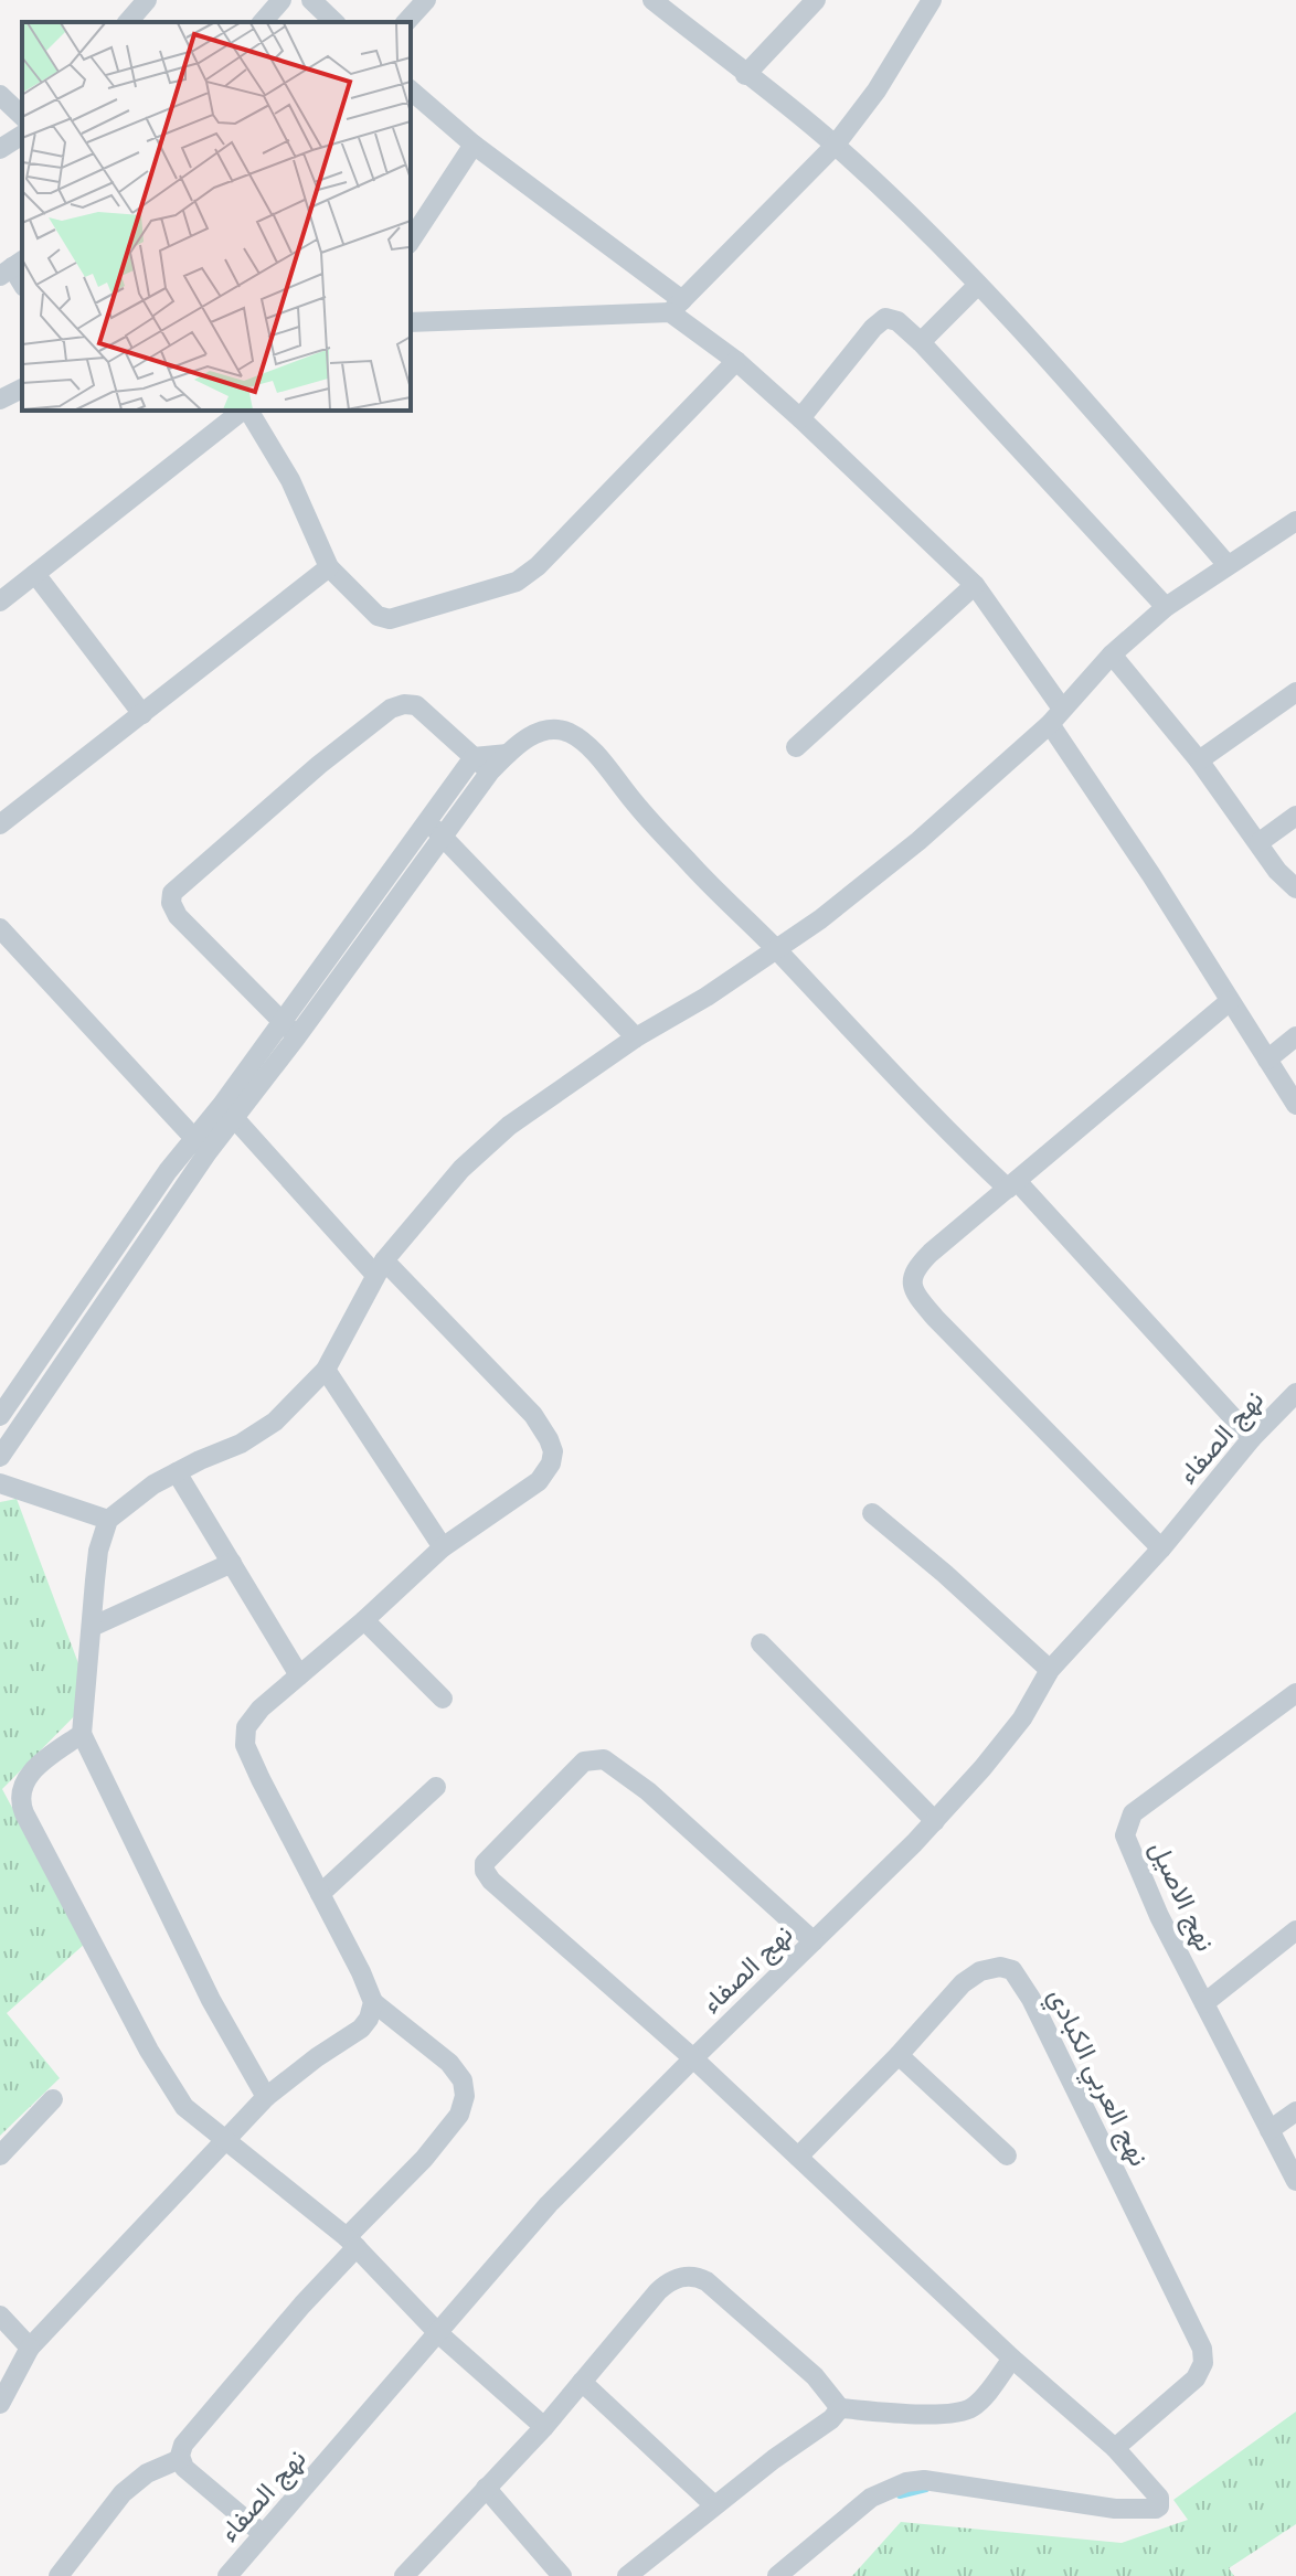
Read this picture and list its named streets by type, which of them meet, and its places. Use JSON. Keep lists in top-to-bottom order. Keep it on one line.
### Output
{"streets":{"street":["نهج الصفاء","نهج الاصيل","نهج العربي الكبادي"]}}
